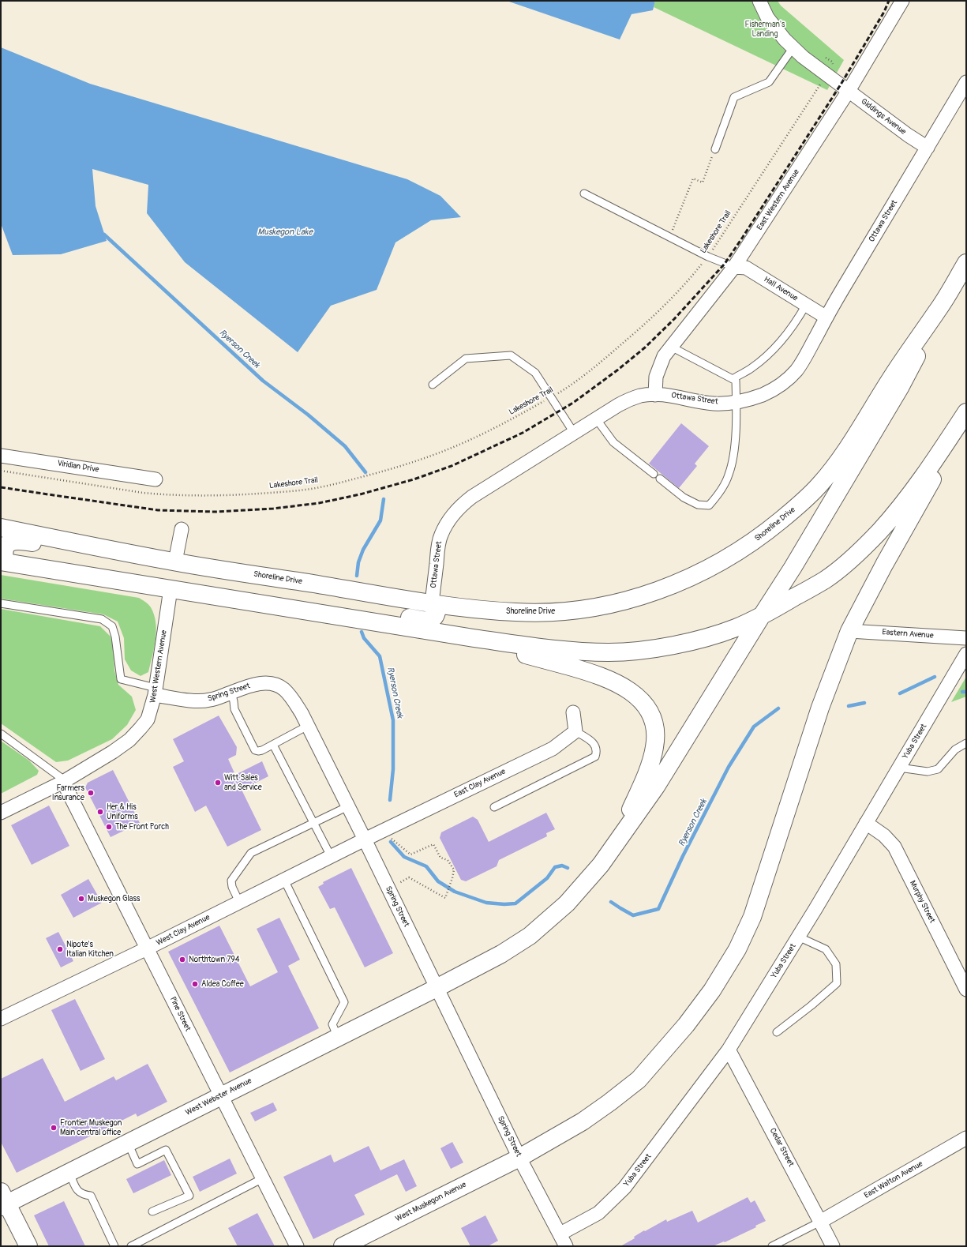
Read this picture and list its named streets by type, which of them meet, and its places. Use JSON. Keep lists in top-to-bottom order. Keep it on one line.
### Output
{"streets":{"main road":["Shoreline Drive","West Webster Avenue","West Muskegon Avenue"],"street":["Giddings Avenue","East Western Avenue","Ottawa Street","Hall Avenue","Viridian Drive","Eastern Avenue","West Western Avenue","Spring Street","Yuba Street","East Clay Avenue","Murphy Street","West Clay Avenue","Pine Street","Cedar Street","East Walton Avenue"],"path":["Lakeshore Trail"]},"crossings":[["Giddings Avenue","East Western Avenue"],["Giddings Avenue","Ottawa Street"],["Giddings Avenue","Lakeshore Trail"],["East Western Avenue","Ottawa Street"],["East Western Avenue","Hall Avenue"],["Ottawa Street","Hall Avenue"],["Ottawa Street","Shoreline Drive"],["Eastern Avenue","West Muskegon Avenue"],["West Western Avenue","Spring Street"],["West Western Avenue","Pine Street"],["Spring Street","Yuba Street"],["Spring Street","East Clay Avenue"],["Spring Street","West Clay Avenue"],["Spring Street","West Webster Avenue"],["Spring Street","West Muskegon Avenue"],["Yuba Street","Murphy Street"],["Yuba Street","Cedar Street"],["East Clay Avenue","West Clay Avenue"],["West Clay Avenue","Pine Street"],["Pine Street","West Webster Avenue"],["Cedar Street","East Walton Avenue"]],"water":["Muskegon Lake","Ryerson Creek"],"parks":["Fisherman's Landing"],"places":["Witt Sales and Service","Farmers Insurance","Her & His Uniforms","The Front Porch","Muskegon Glass","Nipote's Italian Kitchen","Northtown 794","Aldea Coffee","Frontier Muskegon Main central office"]}
